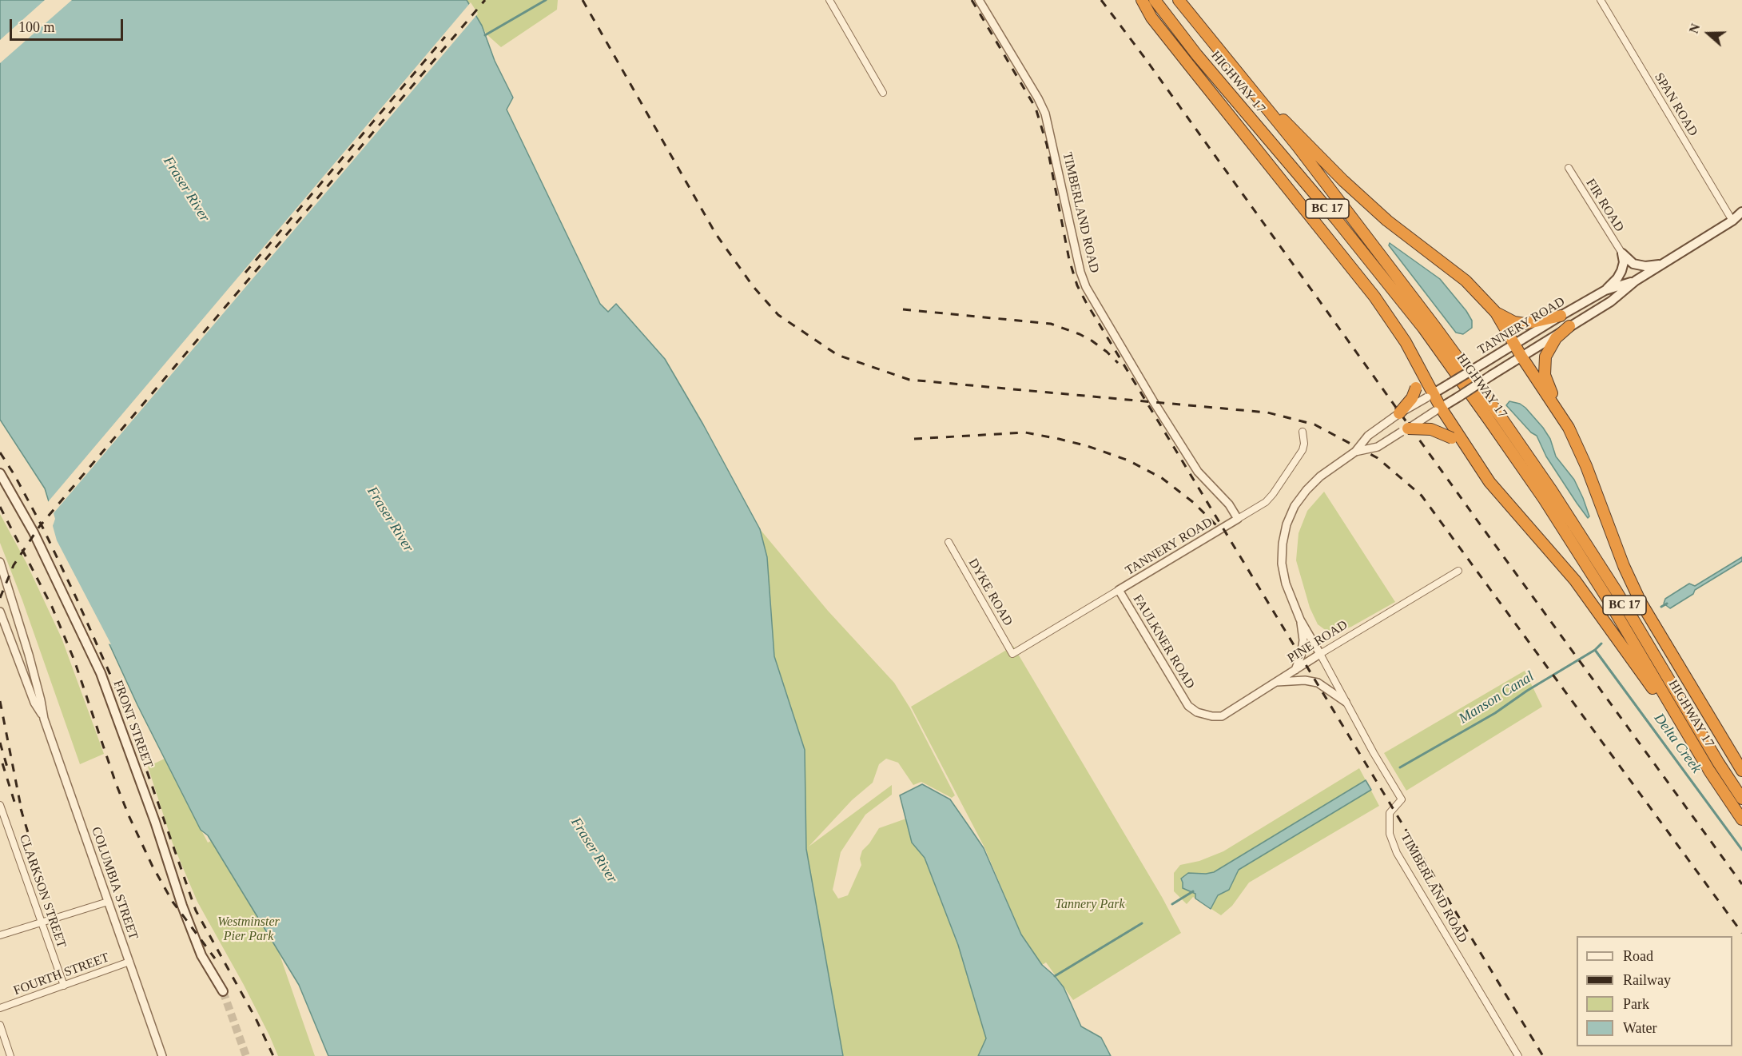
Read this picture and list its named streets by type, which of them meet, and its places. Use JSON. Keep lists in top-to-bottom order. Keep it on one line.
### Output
{"streets":{"highway":["HIGHWAY 17","BC 17"],"main road":["TANNERY ROAD","FRONT STREET"],"street":["SPAN ROAD","FIR ROAD","TIMBERLAND ROAD","DYKE ROAD","FAULKNER ROAD","PINE ROAD","COLUMBIA STREET","CLARKSON STREET","FOURTH STREET"]},"crossings":[["SPAN ROAD","TANNERY ROAD"],["TIMBERLAND ROAD","TANNERY ROAD"],["TIMBERLAND ROAD","PINE ROAD"],["TANNERY ROAD","DYKE ROAD"],["TANNERY ROAD","FAULKNER ROAD"],["TANNERY ROAD","PINE ROAD"],["FAULKNER ROAD","PINE ROAD"],["COLUMBIA STREET","FOURTH STREET"],["CLARKSON STREET","FOURTH STREET"]],"water":["Fraser River","Manson Canal","Delta Creek"],"parks":["Tannery Park","Westminster Pier Park"],"legend":["Road","Railway","Park","Water"],"scale_bar":"100 m","north":"left"}
